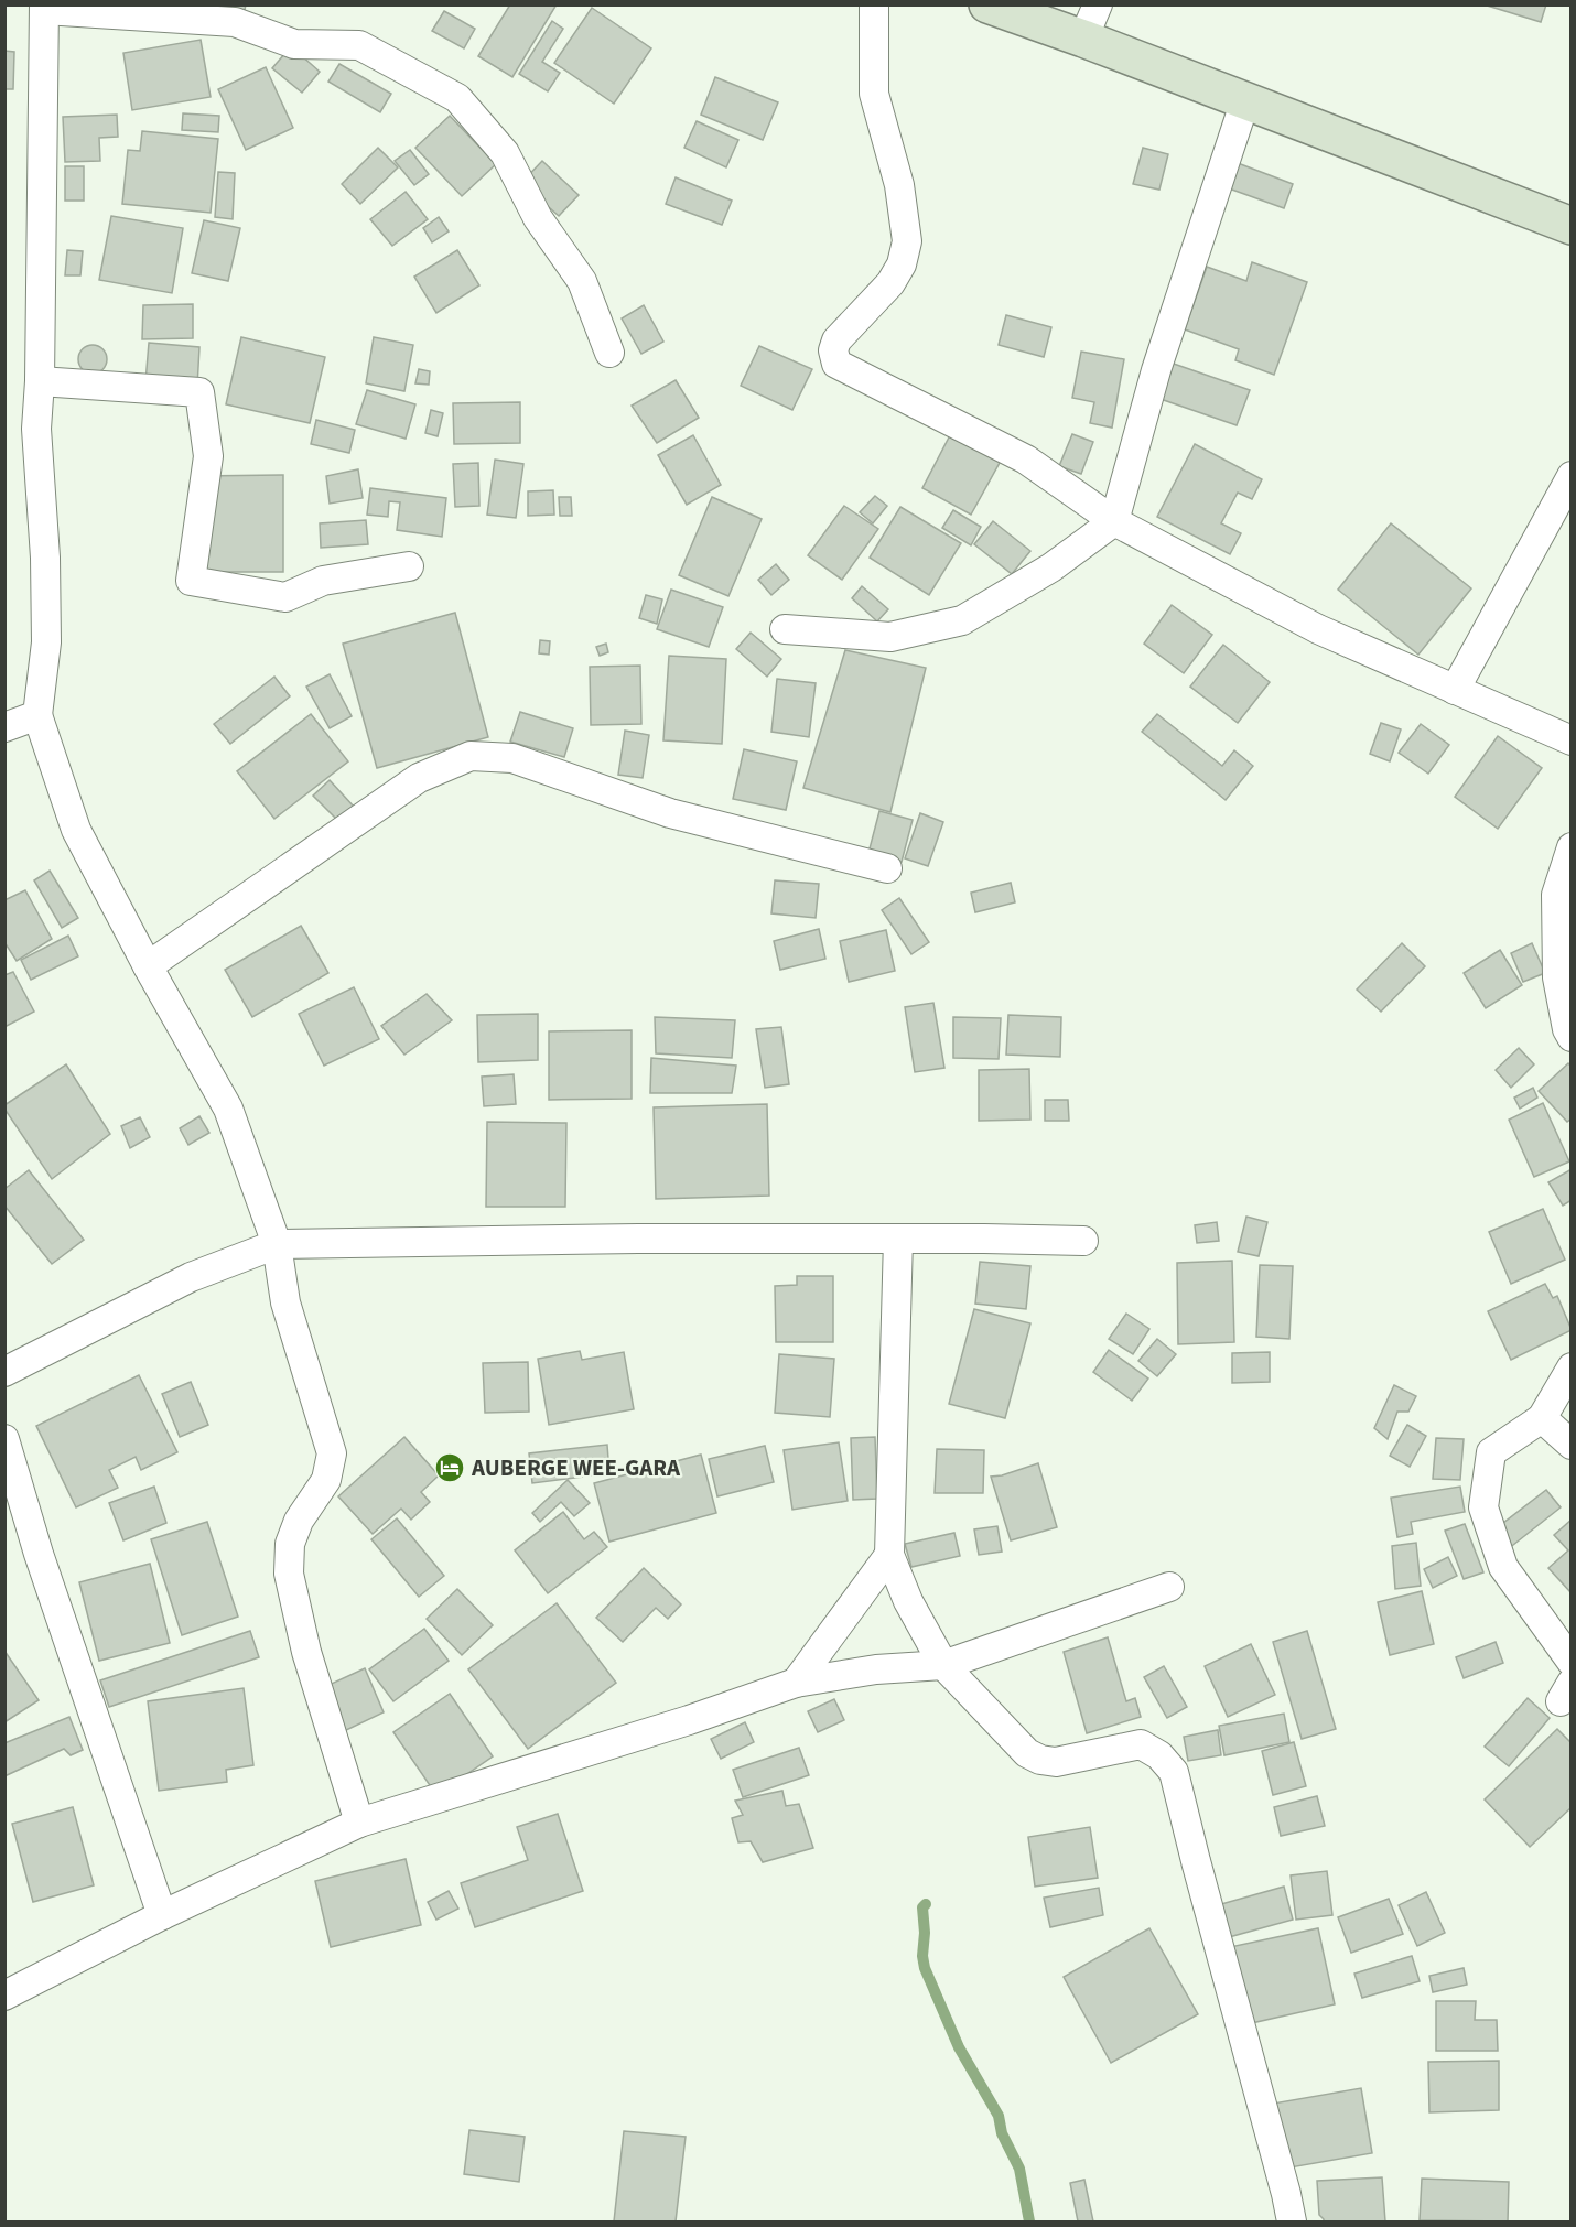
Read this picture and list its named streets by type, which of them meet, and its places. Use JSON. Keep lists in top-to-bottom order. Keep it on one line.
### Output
{"places":{"hotel":["AUBERGE WEE-GARA"]}}
